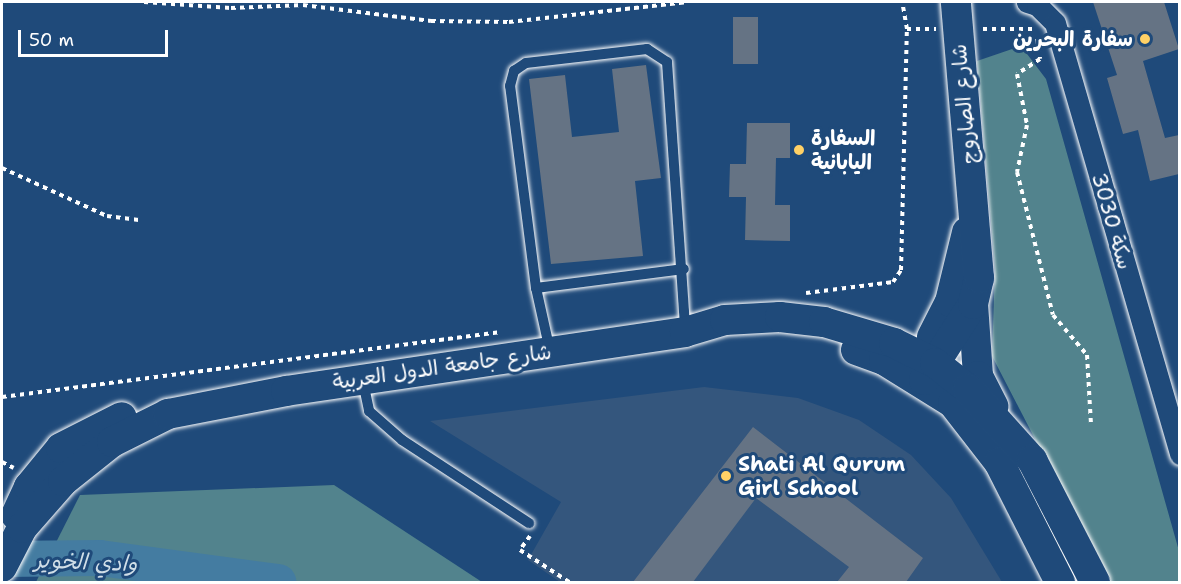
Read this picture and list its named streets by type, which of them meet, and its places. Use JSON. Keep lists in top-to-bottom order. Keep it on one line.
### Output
{"streets":{"street":["شارع الصاروج","سكة 3030","شارع جامعة الدول العربية"]},"crossings":[["شارع الصاروج","شارع جامعة الدول العربية"]],"water":["وادي الخوير"],"places":["سفارة البحرين","السفارة اليابانية","Shati Al Qurum Girl School"],"scale_bar":"50 m"}
